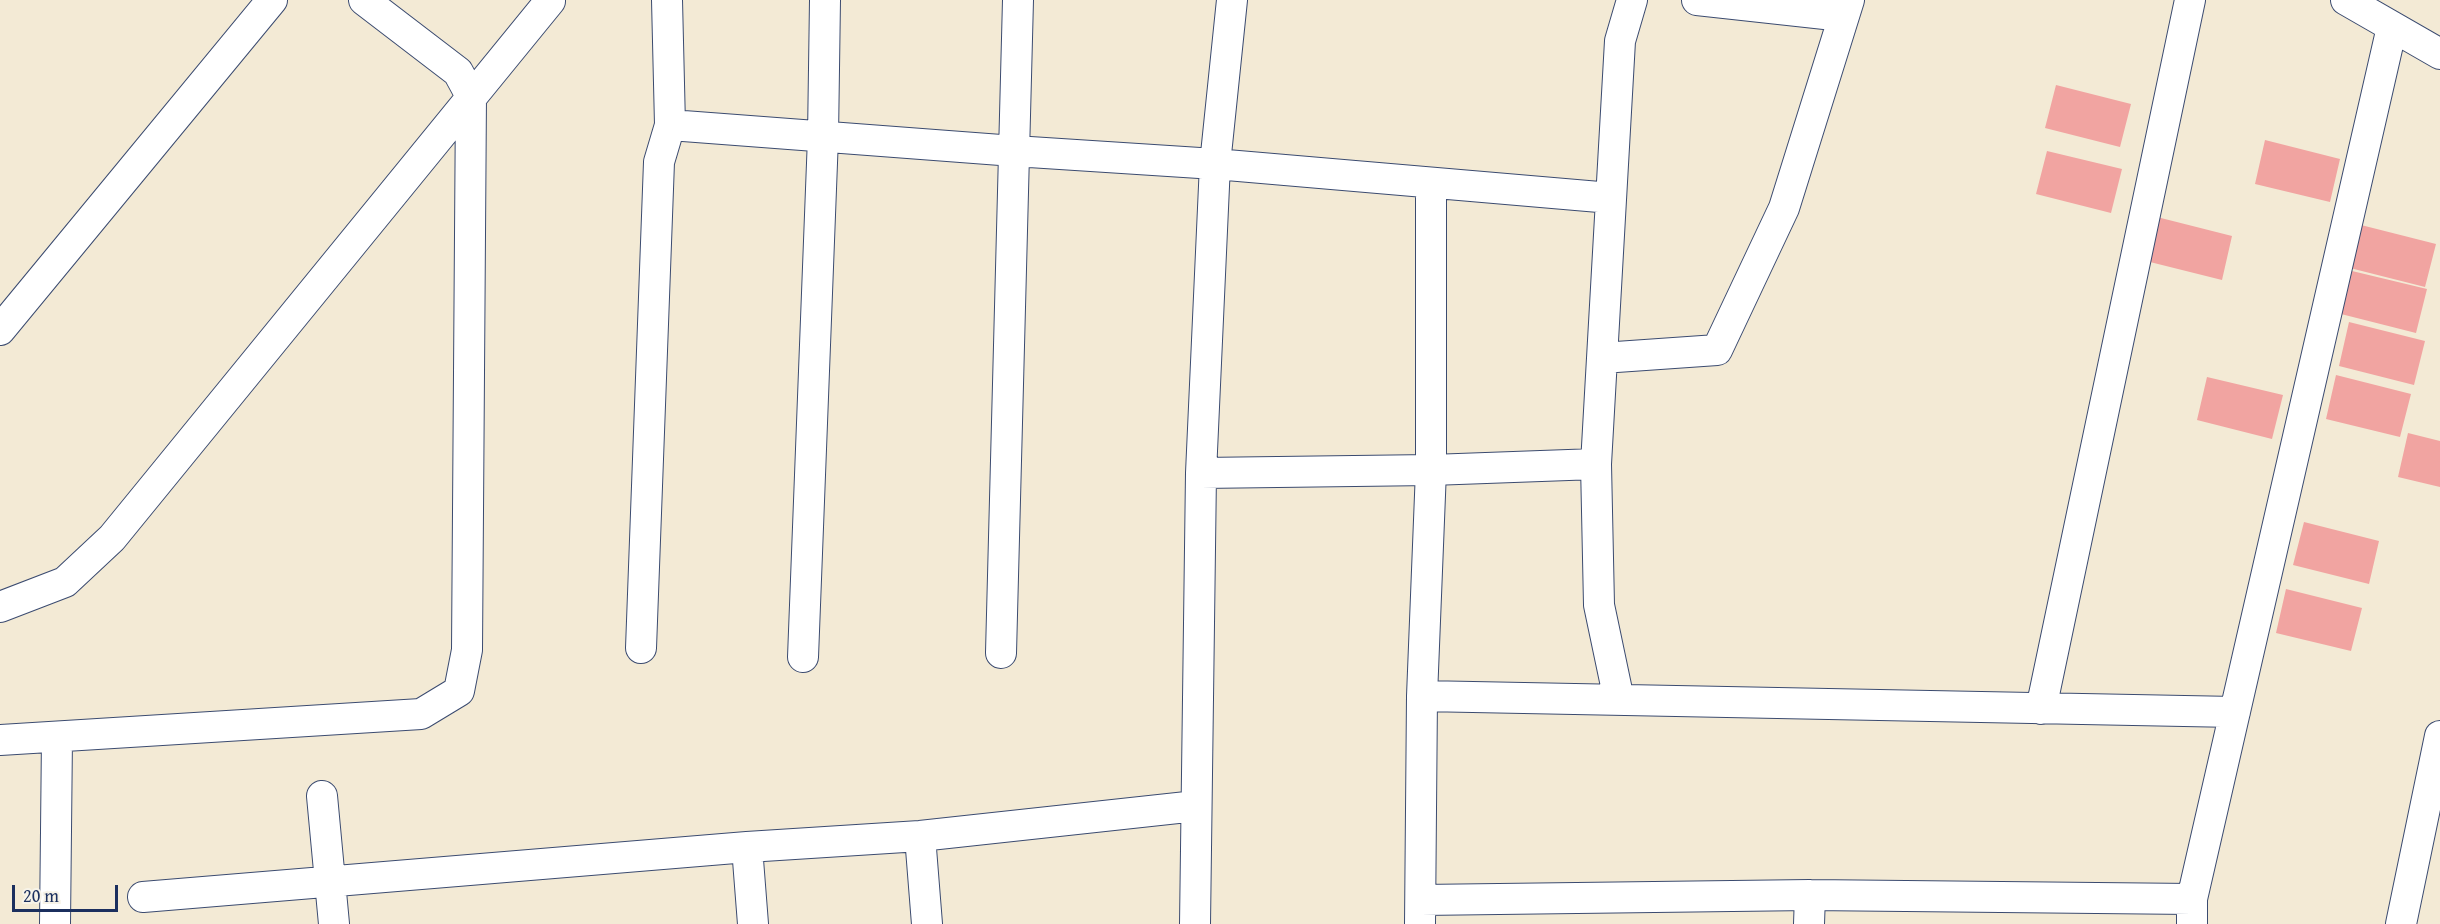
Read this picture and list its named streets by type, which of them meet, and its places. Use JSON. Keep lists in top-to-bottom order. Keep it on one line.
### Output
{"scale_bar":"20 m"}
